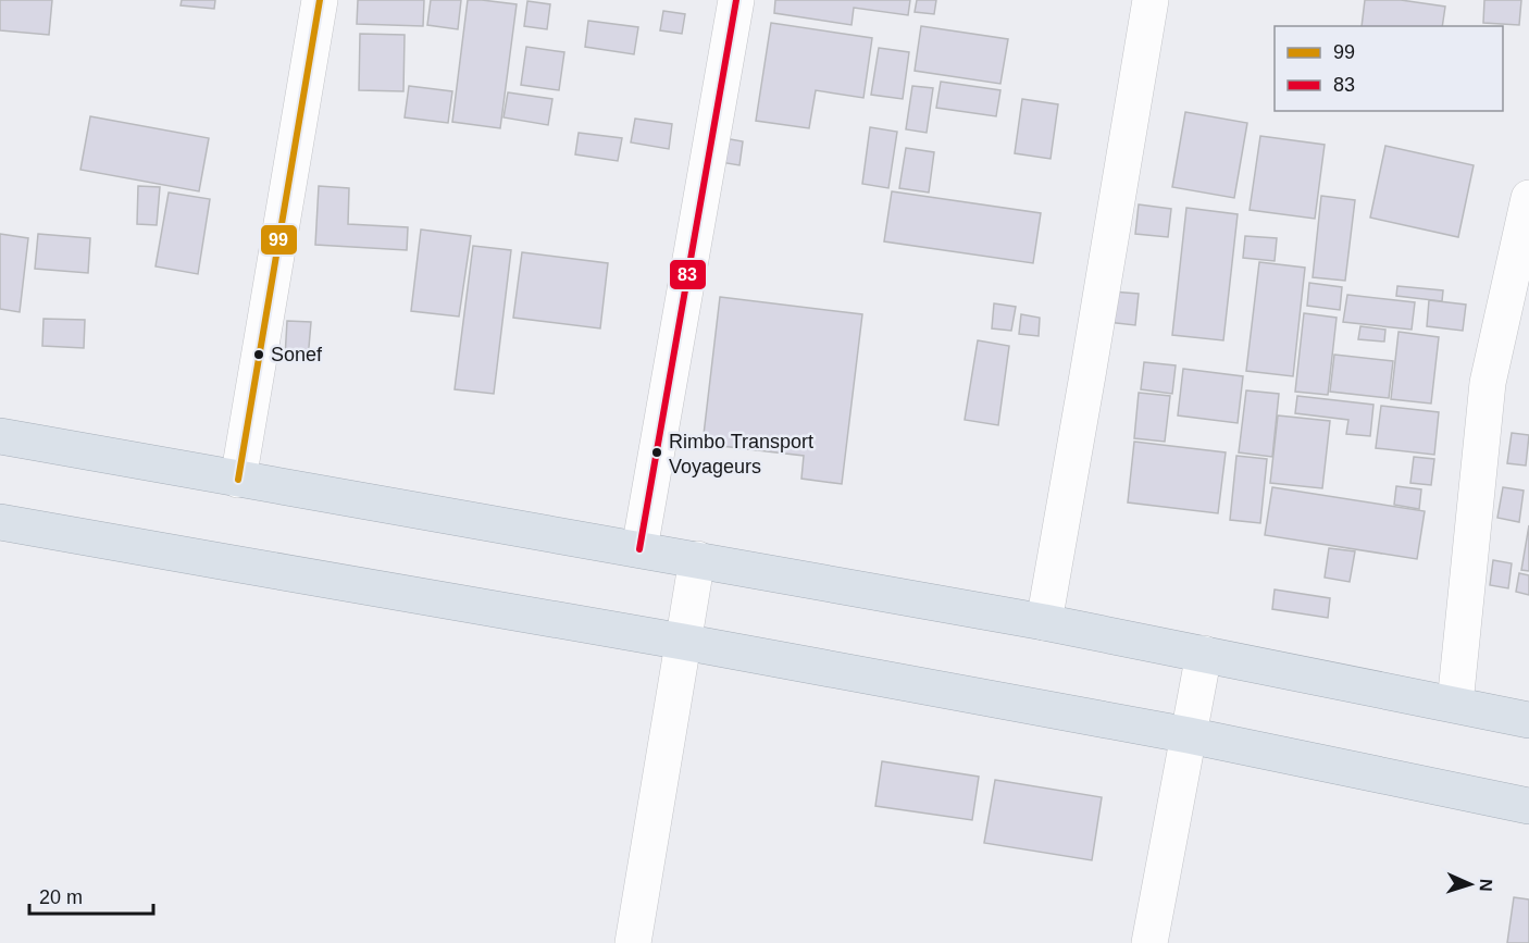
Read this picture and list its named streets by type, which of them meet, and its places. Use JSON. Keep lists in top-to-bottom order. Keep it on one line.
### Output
{"places":["Sonef","Rimbo Transport Voyageurs"],"lines":["transit line 99","transit line 83"],"legend":["99","83"],"scale_bar":"20 m","north":"right"}
